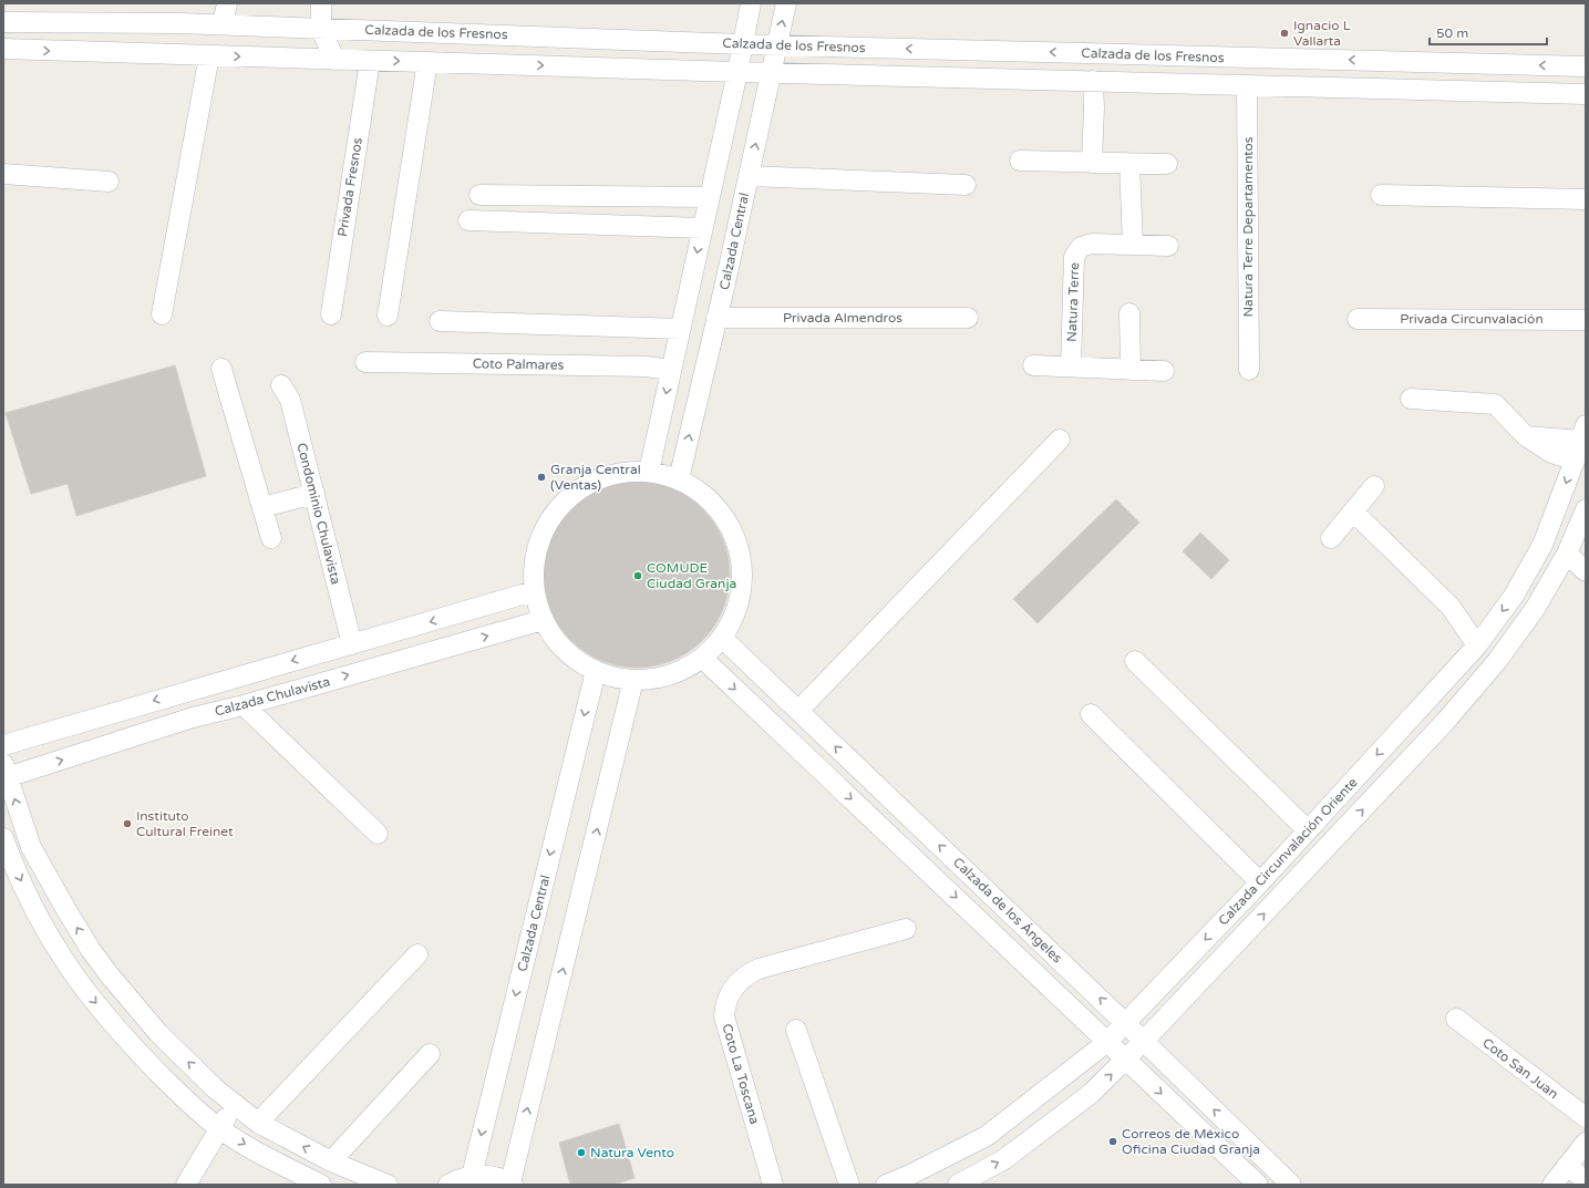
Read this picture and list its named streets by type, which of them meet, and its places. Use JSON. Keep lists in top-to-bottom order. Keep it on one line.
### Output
{"streets":{"street":["Calzada de los Fresnos","Privada Fresnos","Natura Terre Departamentos","Calzada Central","Natura Terre","Privada Almendros","Privada Circunvalación","Coto Palmares","Condominio Chulavista","Calzada Chulavista","Calzada Circunvalación Oriente","Calzada de los Ángeles","Coto San Juan","Coto La Toscana"]},"crossings":[["Calzada de los Fresnos","Privada Fresnos"],["Calzada de los Fresnos","Natura Terre Departamentos"],["Calzada de los Fresnos","Calzada Central"],["Calzada Central","Privada Almendros"],["Condominio Chulavista","Calzada Chulavista"],["Calzada Circunvalación Oriente","Calzada de los Ángeles"]],"places":["Ignacio L Vallarta","Granja Central (Ventas)","COMUDE Ciudad Granja","Instituto Cultural Freinet","Correos de México Oficina Ciudad Granja","Natura Vento"],"scale_bar":"50 m"}
